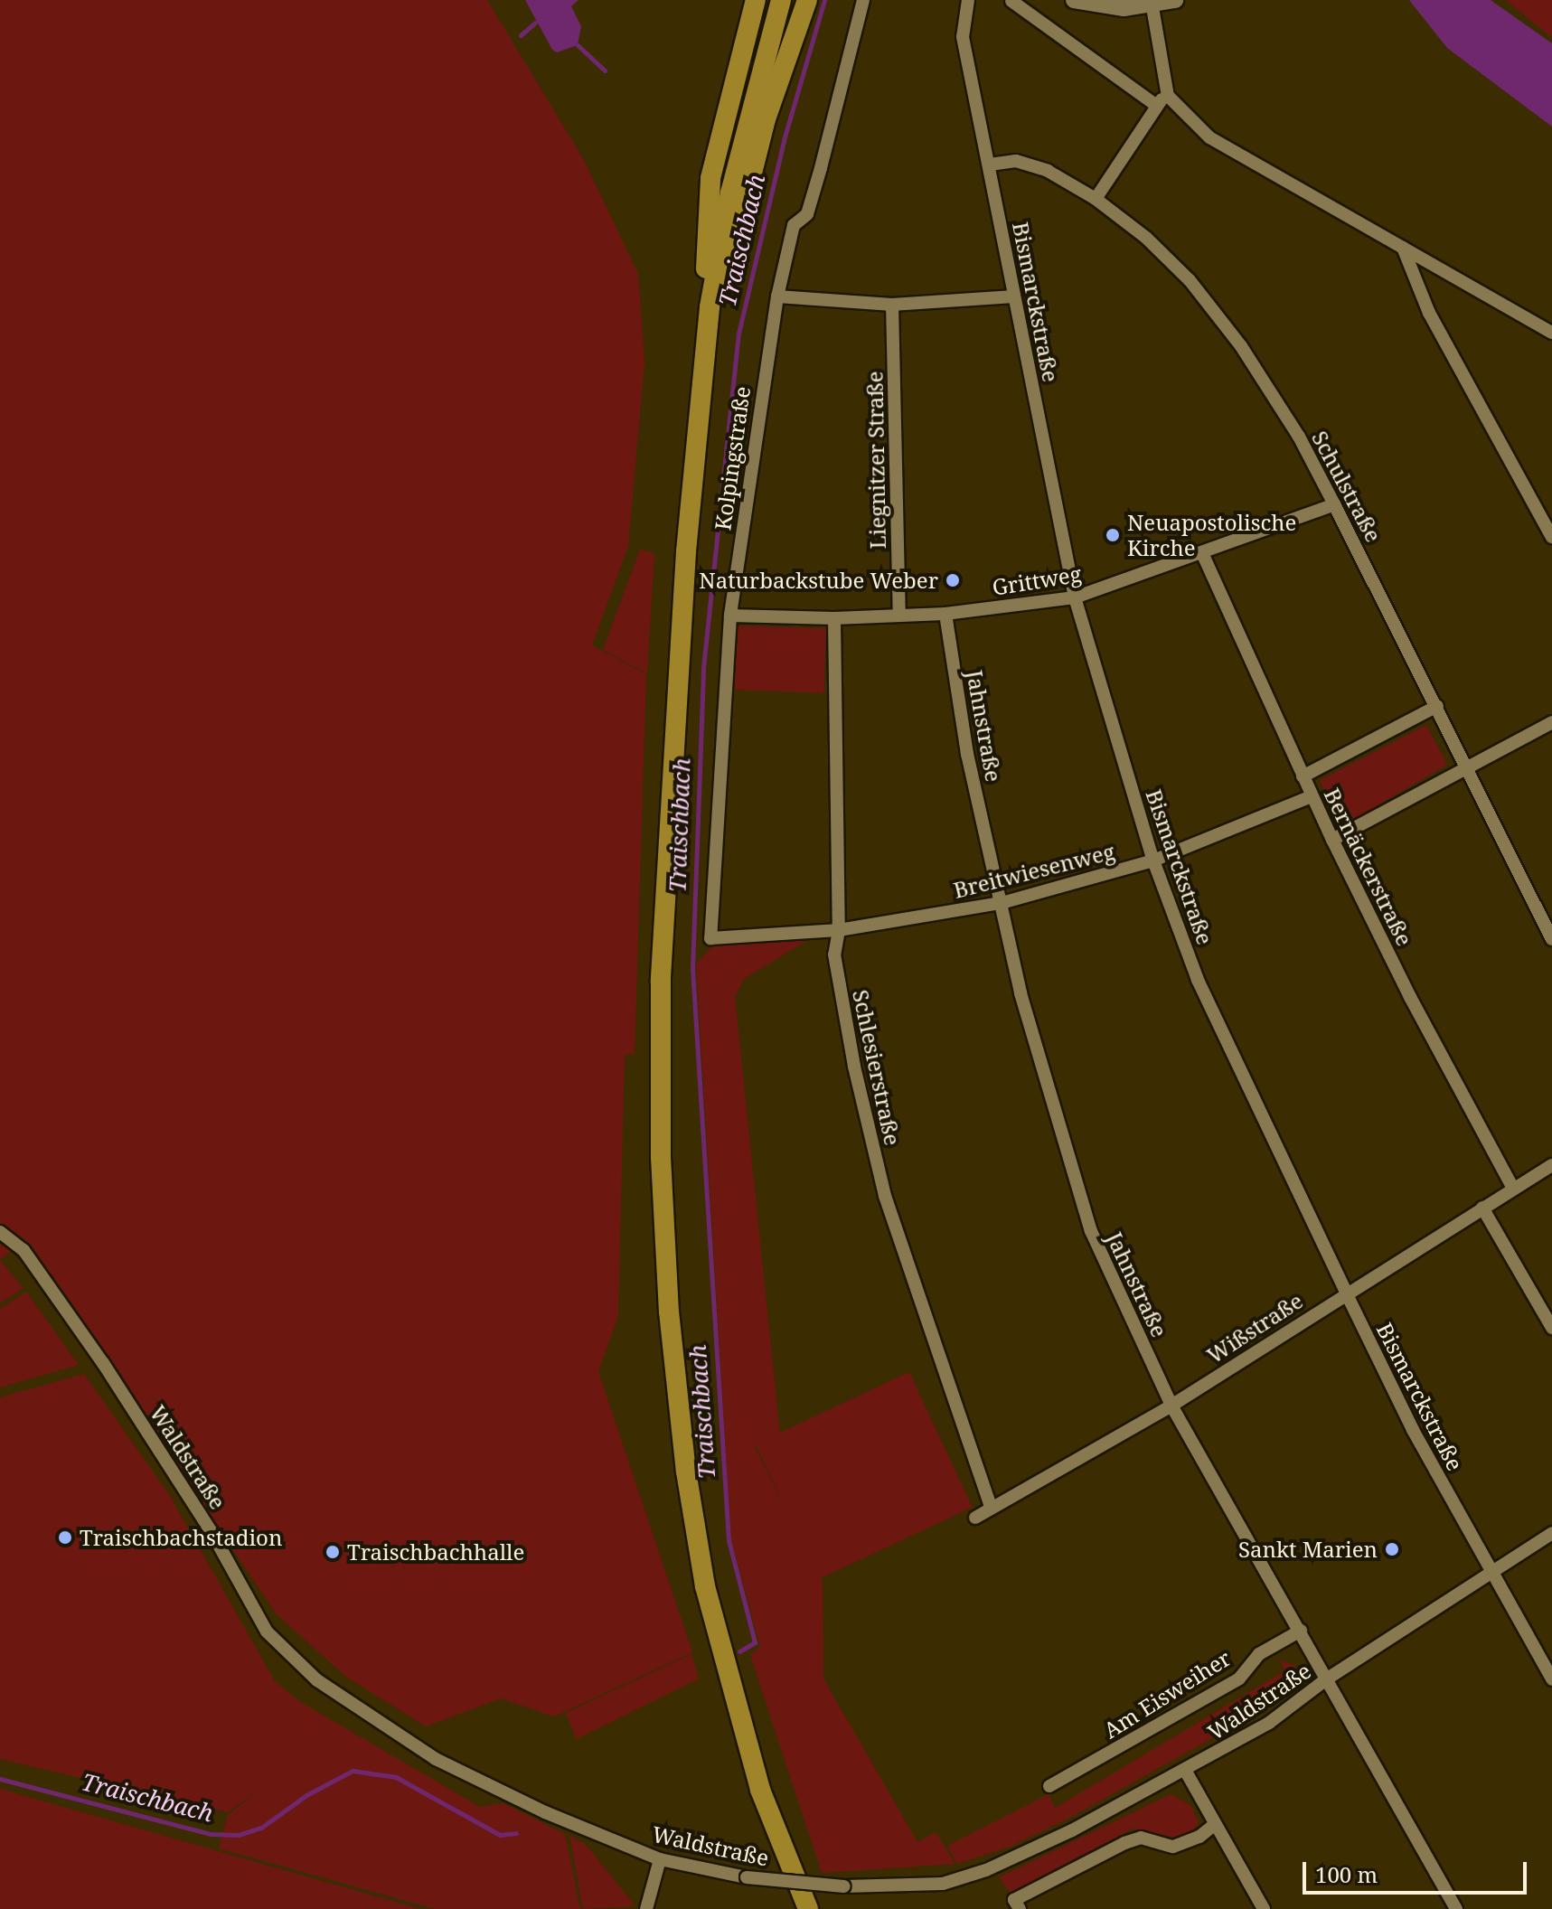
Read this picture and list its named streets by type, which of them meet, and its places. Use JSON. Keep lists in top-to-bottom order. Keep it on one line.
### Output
{"streets":{"street":["Bismarckstraße","Kolpingstraße","Liegnitzer Straße","Schulstraße","Grittweg","Jahnstraße","Bernäckerstraße","Breitwiesenweg","Schlesierstraße","Wißstraße","Waldstraße","Am Eisweiher"]},"crossings":[["Bismarckstraße","Schulstraße"],["Bismarckstraße","Grittweg"],["Bismarckstraße","Breitwiesenweg"],["Bismarckstraße","Wißstraße"],["Bismarckstraße","Waldstraße"],["Kolpingstraße","Grittweg"],["Kolpingstraße","Breitwiesenweg"],["Liegnitzer Straße","Grittweg"],["Schulstraße","Grittweg"],["Grittweg","Jahnstraße"],["Grittweg","Bernäckerstraße"],["Grittweg","Schlesierstraße"],["Jahnstraße","Breitwiesenweg"],["Jahnstraße","Wißstraße"],["Jahnstraße","Waldstraße"],["Jahnstraße","Am Eisweiher"],["Bernäckerstraße","Breitwiesenweg"],["Bernäckerstraße","Wißstraße"],["Breitwiesenweg","Schlesierstraße"],["Schlesierstraße","Wißstraße"]],"water":["Traischbach"],"places":["Neuapostolische Kirche","Naturbackstube Weber","Traischbachstadion","Sankt Marien","Traischbachhalle"],"scale_bar":"100 m"}
